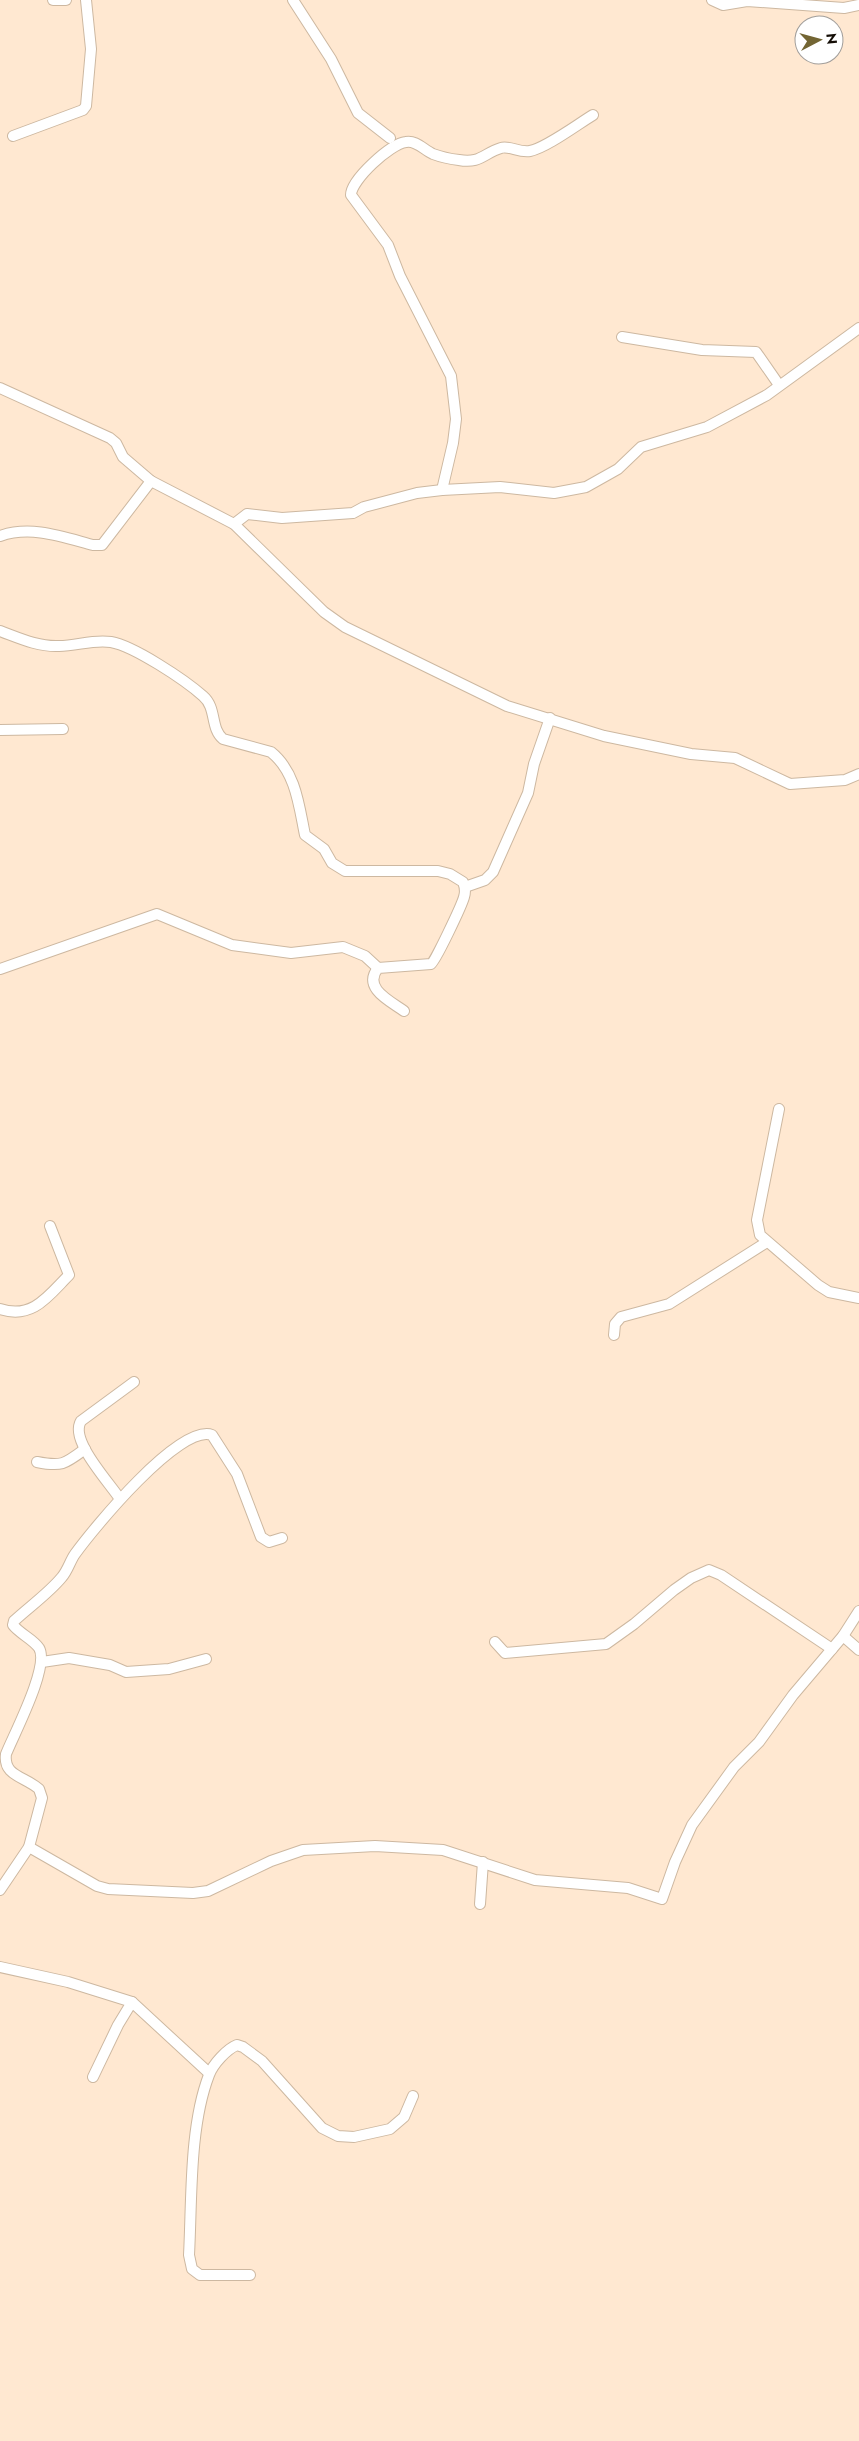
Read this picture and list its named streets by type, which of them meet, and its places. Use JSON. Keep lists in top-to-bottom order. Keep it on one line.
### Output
{"north":"right"}
